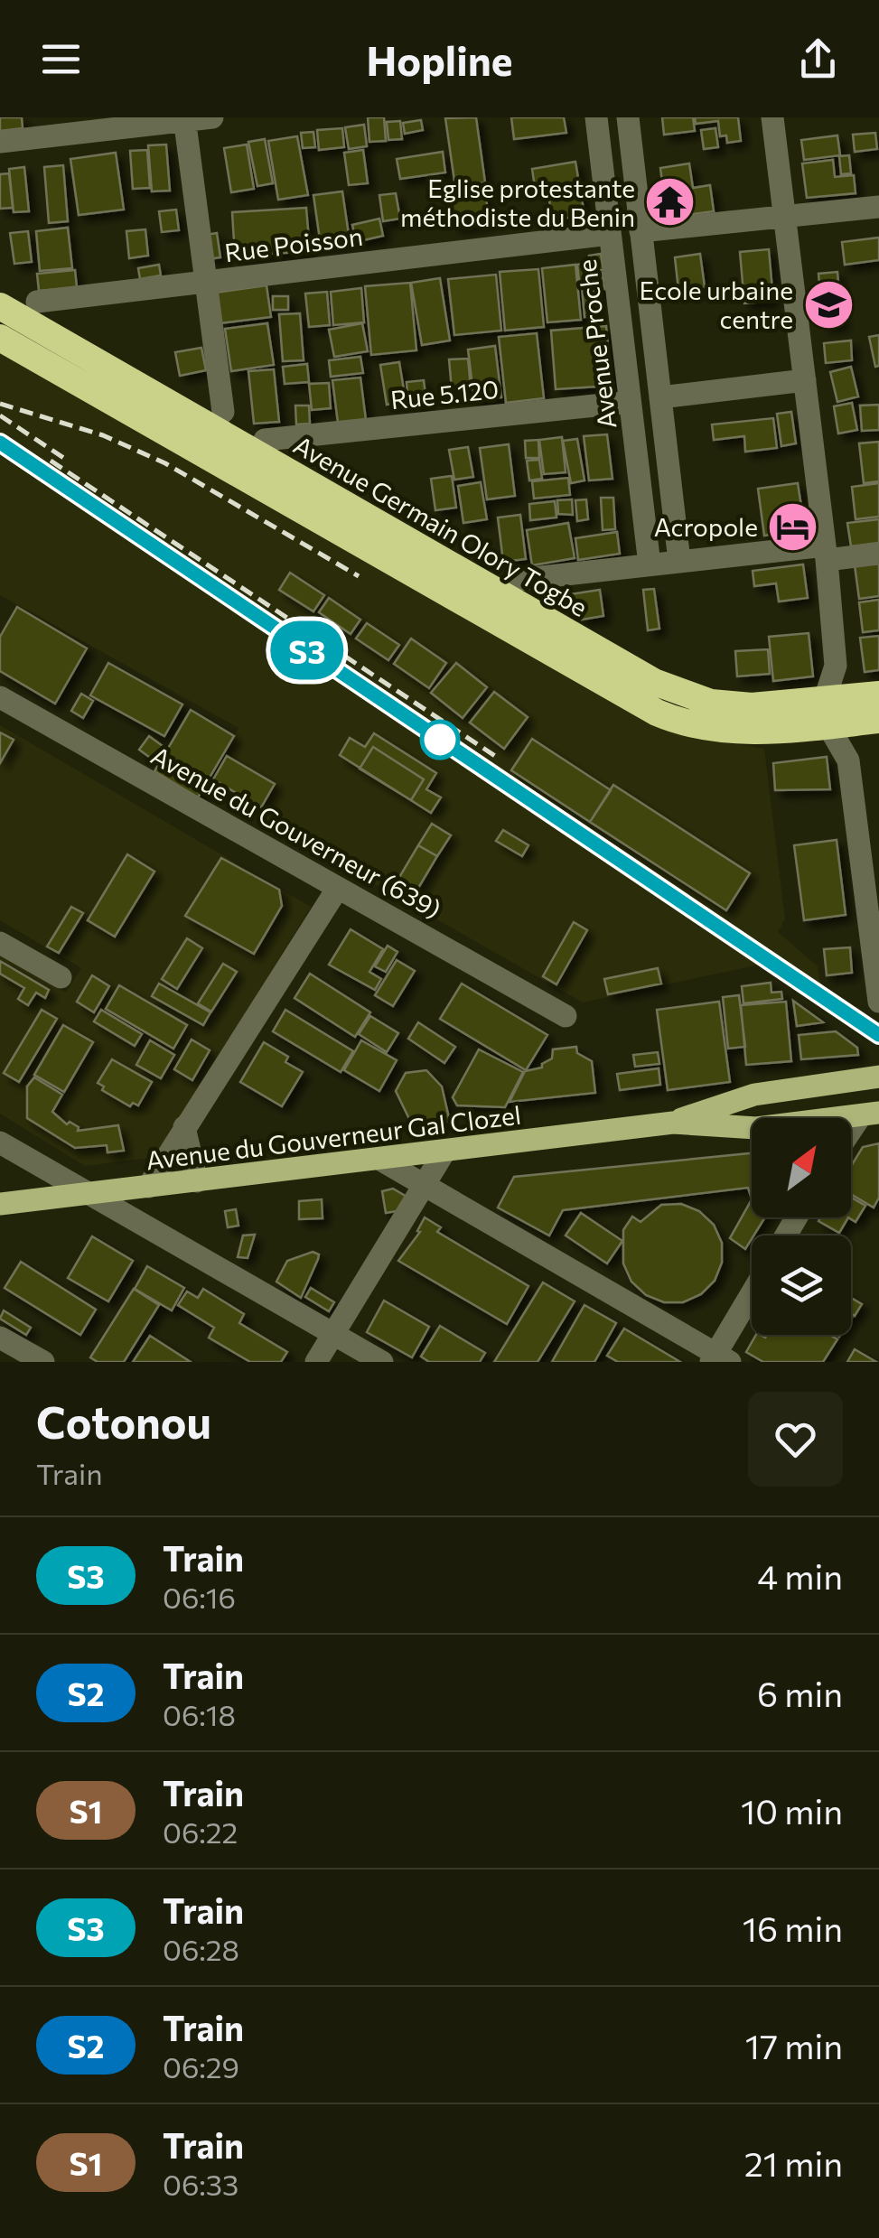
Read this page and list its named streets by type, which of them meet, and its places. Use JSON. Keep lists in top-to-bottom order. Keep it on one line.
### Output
{"streets":{"highway":["Avenue Germain Olory Togbe"],"main road":["Avenue du Gouverneur Gal Clozel"],"street":["Rue Poisson","Avenue Proche","Rue 5.120","Avenue du Gouverneur (639)"]},"crossings":[["Rue Poisson","Avenue Proche"],["Avenue Proche","Rue 5.120"]],"places":{"temple":["Eglise protestante méthodiste du Benin"],"school or university":["Ecole urbaine centre"],"hotel":["Acropole"]},"north":"top right","page":{"header":"Hopline","on_map":"S3","heading":["Cotonou","Train"],"list":[{"mark":"S3","name":"Train","note":"06:16","value":"4 min"},{"mark":"S2","name":"Train","note":"06:18","value":"6 min"},{"mark":"S1","name":"Train","note":"06:22","value":"10 min"},{"mark":"S3","name":"Train","note":"06:28","value":"16 min"},{"mark":"S2","name":"Train","note":"06:29","value":"17 min"},{"mark":"S1","name":"Train","note":"06:33","value":"21 min"}]}}
